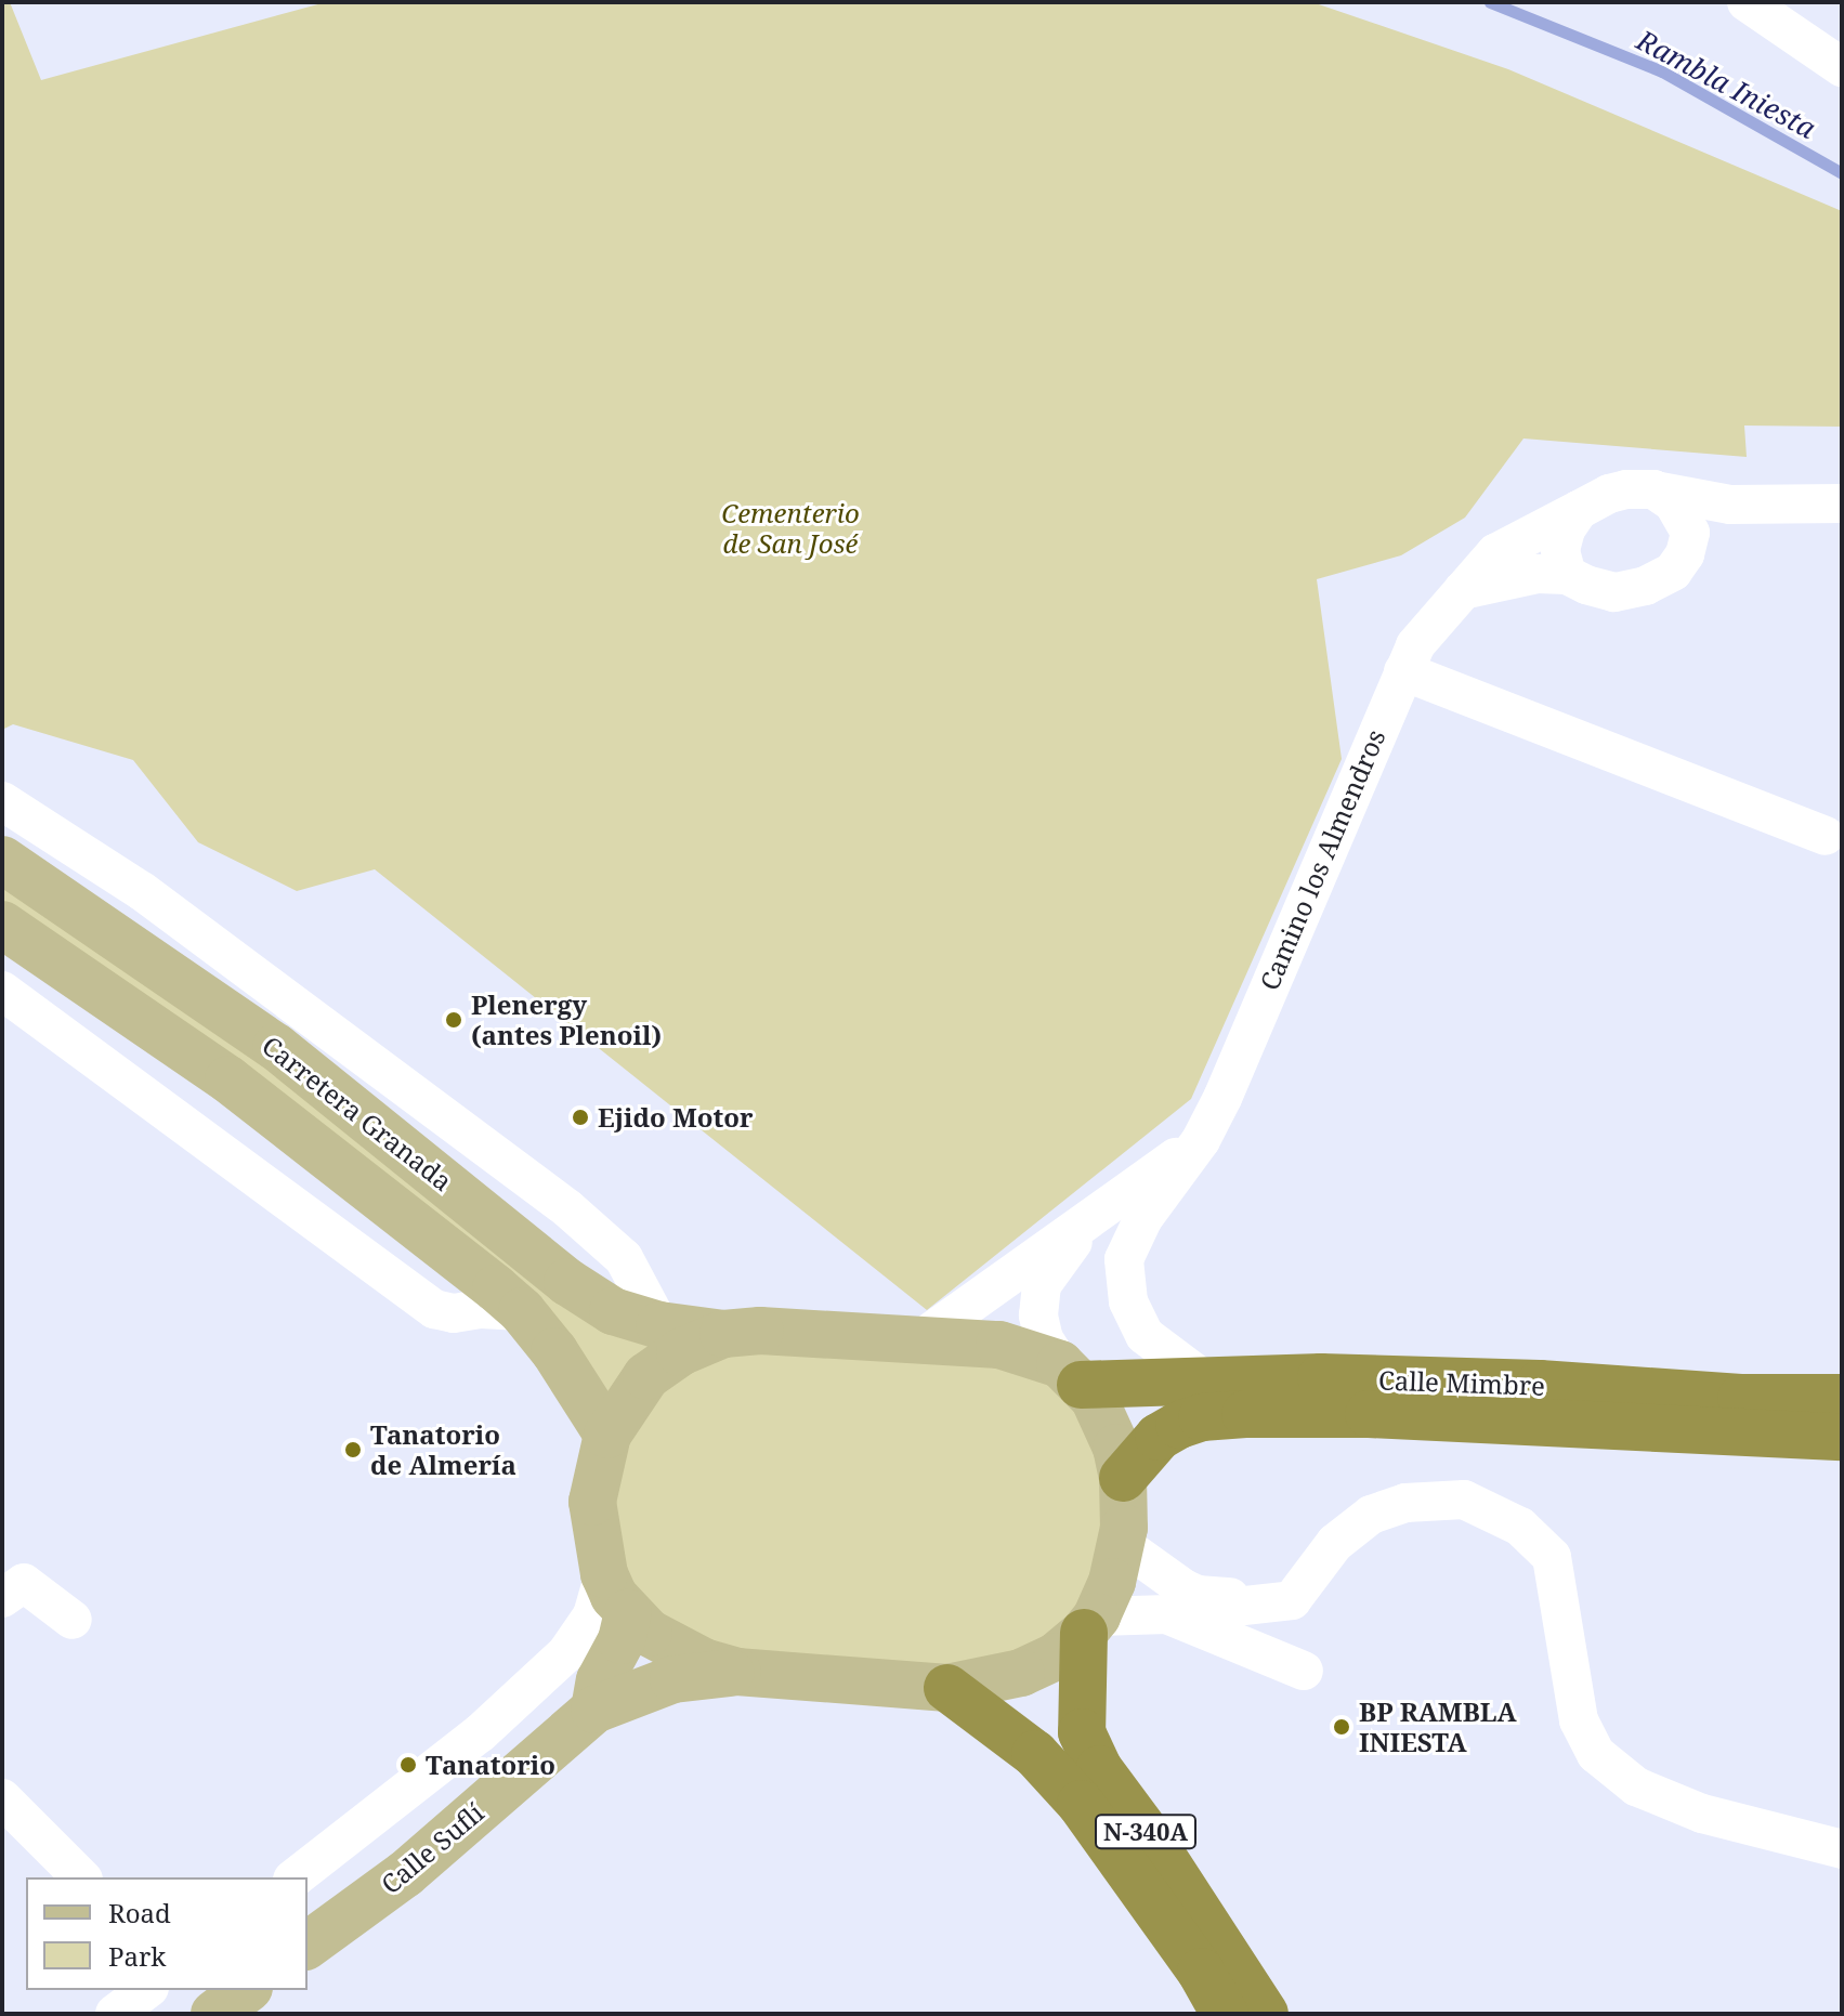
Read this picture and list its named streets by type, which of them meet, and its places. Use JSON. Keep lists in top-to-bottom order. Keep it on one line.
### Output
{"streets":{"highway":["Calle Mimbre","N-340A"],"main road":["Carretera Granada","Calle Suflí"],"street":["Camino los Almendros"]},"crossings":[["Camino los Almendros","Calle Mimbre"]],"water":["Rambla Iniesta"],"parks":["Cementerio de San José"],"places":["Plenergy (antes Plenoil)","Ejido Motor","Tanatorio de Almería","BP RAMBLA INIESTA","Tanatorio"],"legend":["Road","Park"]}
